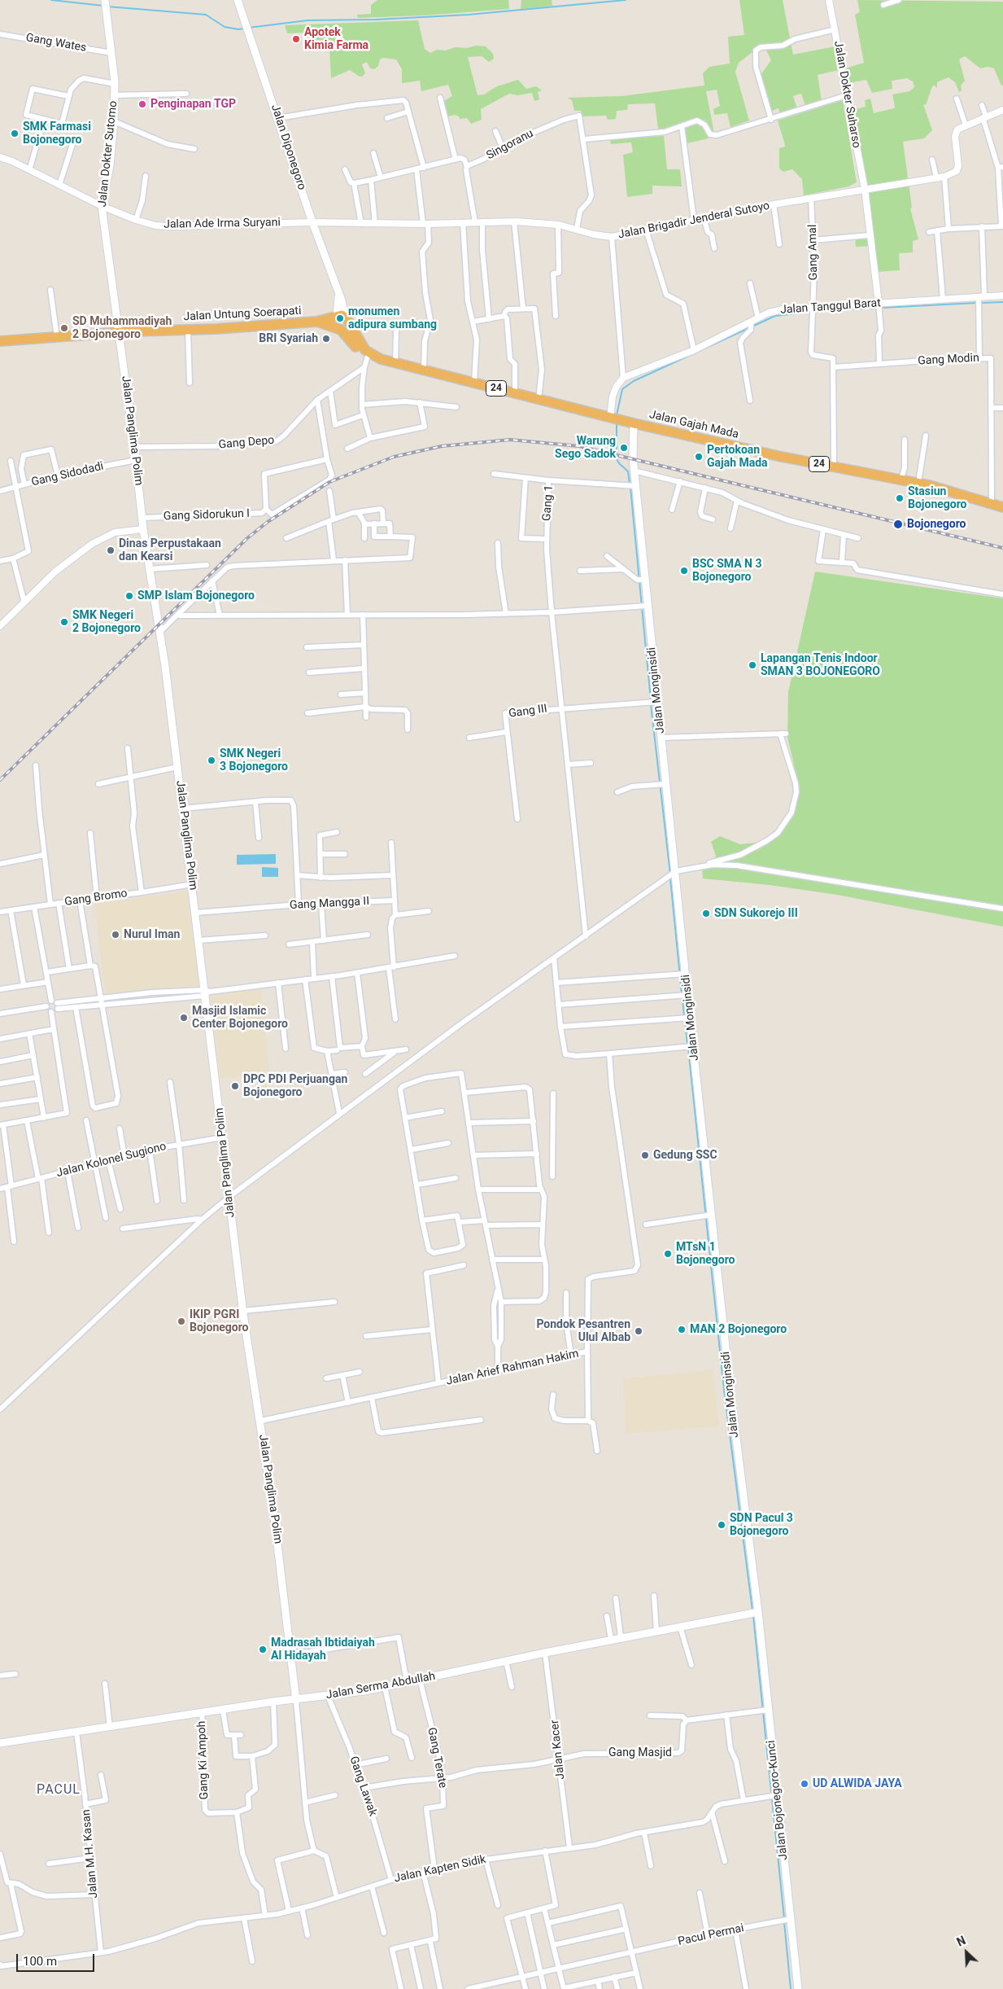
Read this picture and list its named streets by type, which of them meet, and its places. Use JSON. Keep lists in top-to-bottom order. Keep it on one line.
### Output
{"streets":{"highway":["Jalan Untung Soerapati","24","Jalan Gajah Mada"],"main road":["Jalan Diponegoro","Jalan Dokter Sutomo","Jalan Panglima Polim","Jalan Monginsidi","Jalan Serma Abdullah","Jalan Bojonegoro-Kunci"],"street":["Gang Wates","Jalan Dokter Suharso","Singoranu","Jalan Brigadir Jenderal Sutoyo","Jalan Ade Irma Suryani","Gang Amal","Jalan Tanggul Barat","Gang Modin","Gang Depo","Gang Sidodadi","Gang 1","Gang Sidorukun I","Gang III","Gang Bromo","Gang Mangga II","Jalan Kolonel Sugiono","Jalan Arief Rahman Hakim","Jalan Kacer","Gang Masjid","Gang Terate","Gang Ki Ampoh","Gang Lawak","Jalan M.H. Kasan","Jalan Kapten Sidik","Pacul Permai"]},"crossings":[["Gang Wates","Jalan Dokter Sutomo"],["Jalan Dokter Suharso","Jalan Brigadir Jenderal Sutoyo"],["Jalan Dokter Suharso","Jalan Tanggul Barat"],["Singoranu","Jalan Brigadir Jenderal Sutoyo"],["Jalan Diponegoro","Jalan Brigadir Jenderal Sutoyo"],["Jalan Diponegoro","Jalan Ade Irma Suryani"],["Jalan Diponegoro","Jalan Gajah Mada"],["Jalan Dokter Sutomo","Jalan Ade Irma Suryani"],["Jalan Dokter Sutomo","Jalan Untung Soerapati"],["Jalan Dokter Sutomo","Jalan Panglima Polim"],["Jalan Brigadir Jenderal Sutoyo","Jalan Ade Irma Suryani"],["Jalan Brigadir Jenderal Sutoyo","Gang Amal"],["Gang Amal","Jalan Tanggul Barat"],["Gang Amal","Gang Modin"],["Jalan Untung Soerapati","Jalan Panglima Polim"],["Gang Modin","Jalan Gajah Mada"],["Jalan Gajah Mada","Jalan Monginsidi"],["Jalan Panglima Polim","Gang Depo"],["Jalan Panglima Polim","Gang Sidodadi"],["Jalan Panglima Polim","Gang Sidorukun I"],["Jalan Panglima Polim","Gang Bromo"],["Jalan Panglima Polim","Gang Mangga II"],["Jalan Panglima Polim","Jalan Kolonel Sugiono"],["Jalan Panglima Polim","Jalan Arief Rahman Hakim"],["Jalan Panglima Polim","Jalan Serma Abdullah"],["Gang 1","Jalan Monginsidi"],["Gang 1","Gang III"],["Jalan Monginsidi","Gang III"],["Jalan Monginsidi","Jalan Serma Abdullah"],["Jalan Monginsidi","Jalan Bojonegoro-Kunci"],["Jalan Serma Abdullah","Jalan Kacer"],["Jalan Serma Abdullah","Gang Terate"],["Jalan Serma Abdullah","Gang Ki Ampoh"],["Jalan Serma Abdullah","Gang Lawak"],["Jalan Serma Abdullah","Jalan Bojonegoro-Kunci"],["Jalan Serma Abdullah","Jalan M.H. Kasan"],["Jalan Kacer","Gang Masjid"],["Jalan Kacer","Jalan Kapten Sidik"],["Gang Terate","Jalan Kapten Sidik"],["Gang Lawak","Jalan Kapten Sidik"],["Jalan Bojonegoro-Kunci","Jalan Kapten Sidik"],["Jalan Bojonegoro-Kunci","Pacul Permai"],["Jalan M.H. Kasan","Jalan Kapten Sidik"]],"districts":["PACUL"],"places":["Apotek Kimia Farma","Penginapan TGP","SMK Farmasi Bojonegoro","monumen adipura sumbang","SD Muhammadiyah 2 Bojonegoro","BRI Syariah","Warung Sego Sadok","Pertokoan Gajah Mada","Stasiun Bojonegoro","Bojonegoro","Dinas Perpustakaan dan Kearsi","BSC SMA N 3 Bojonegoro","SMP Islam Bojonegoro","SMK Negeri 2 Bojonegoro","Lapangan Tenis Indoor SMAN 3 BOJONEGORO","SMK Negeri 3 Bojonegoro","SDN Sukorejo III","Nurul Iman","Masjid Islamic Center Bojonegoro","DPC PDI Perjuangan Bojonegoro","Gedung SSC","MTsN 1 Bojonegoro","IKIP PGRI Bojonegoro","MAN 2 Bojonegoro","Pondok Pesantren Ulul Albab","SDN Pacul 3 Bojonegoro","Madrasah Ibtidaiyah Al Hidayah","UD ALWIDA JAYA"],"scale_bar":"100 m","north":"top left"}
